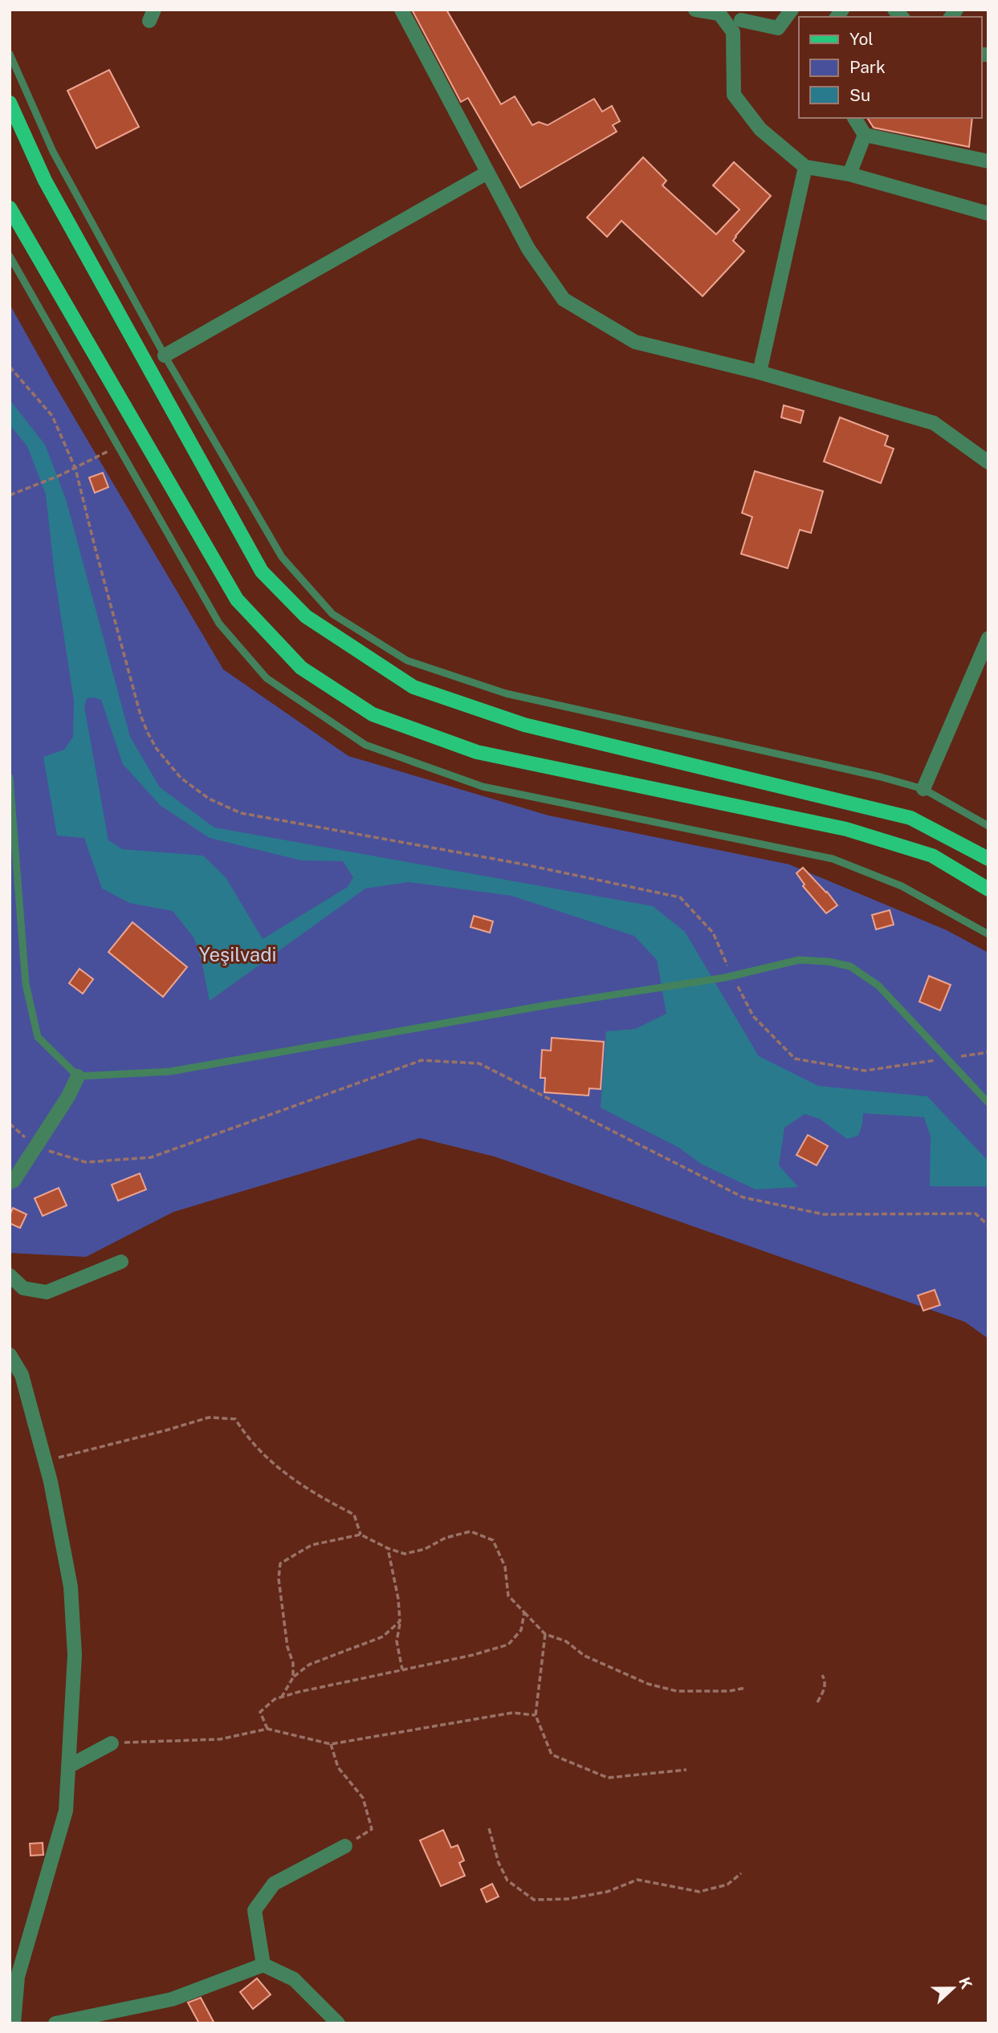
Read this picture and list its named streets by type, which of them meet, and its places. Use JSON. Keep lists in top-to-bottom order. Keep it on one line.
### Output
{"parks":["Yeşilvadi"],"legend":["Yol","Park","Su"],"north":"right"}
